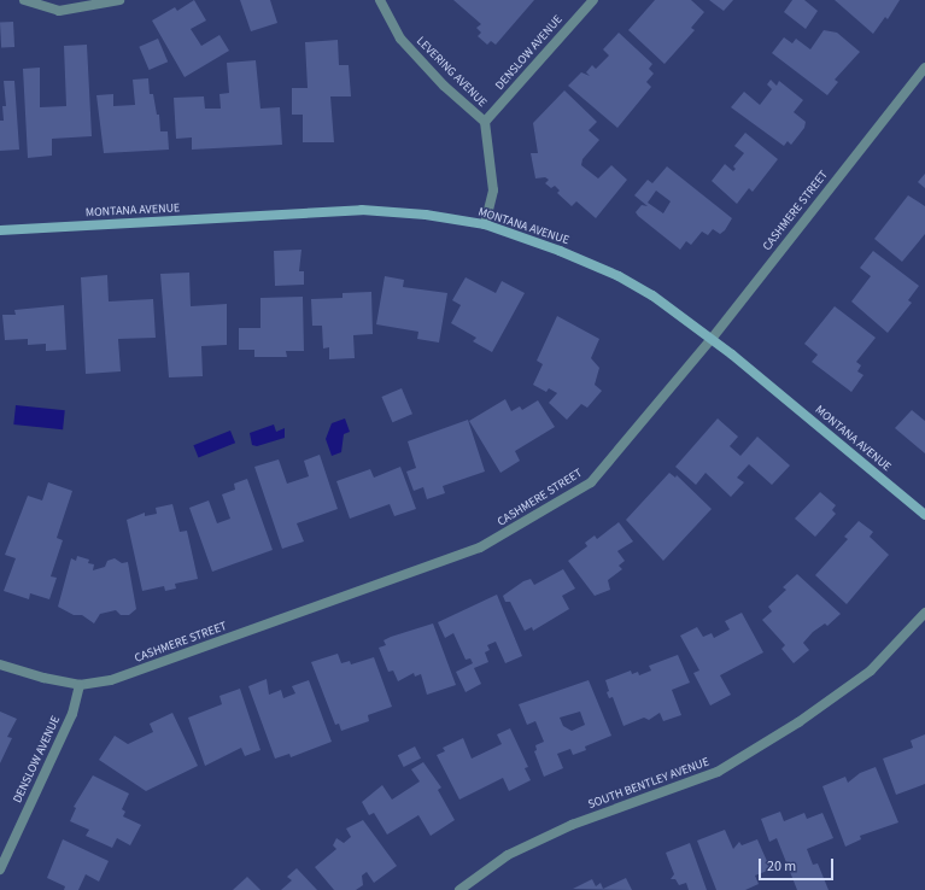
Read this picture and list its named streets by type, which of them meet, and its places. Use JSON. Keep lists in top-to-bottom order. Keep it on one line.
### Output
{"streets":{"street":["DENSLOW AVENUE","LEVERING AVENUE","MONTANA AVENUE","CASHMERE STREET","SOUTH BENTLEY AVENUE"]},"crossings":[["DENSLOW AVENUE","LEVERING AVENUE"],["DENSLOW AVENUE","CASHMERE STREET"],["LEVERING AVENUE","MONTANA AVENUE"],["MONTANA AVENUE","CASHMERE STREET"]],"scale_bar":"20 m"}
